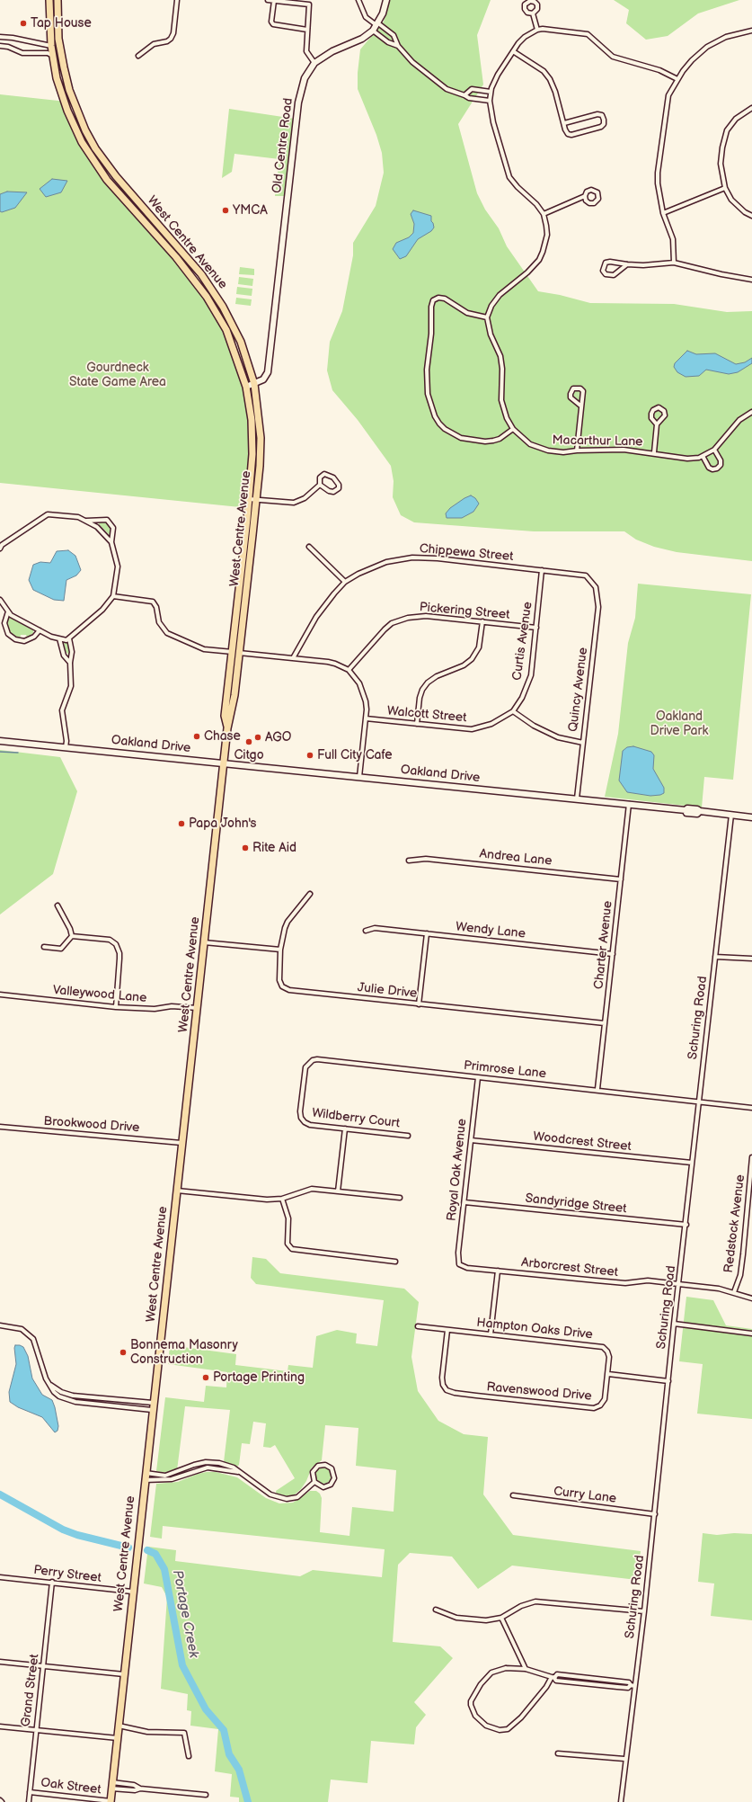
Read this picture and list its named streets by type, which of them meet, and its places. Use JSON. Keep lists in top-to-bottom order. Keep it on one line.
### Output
{"streets":{"main road":["West Centre Avenue"],"street":["Old Centre Road","Macarthur Lane","Chippewa Street","Pickering Street","Curtis Avenue","Quincy Avenue","Walcott Street","Oakland Drive","Andrea Lane","Wendy Lane","Charter Avenue","Julie Drive","Valleywood Lane","Schuring Road","Primrose Lane","Wildberry Court","Brookwood Drive","Woodcrest Street","Royal Oak Avenue","Sandyridge Street","Redstock Avenue","Arborcrest Street","Hampton Oaks Drive","Ravenswood Drive","Curry Lane","Perry Street","Grand Street","Oak Street"]},"crossings":[["Old Centre Road","West Centre Avenue"],["West Centre Avenue","Oakland Drive"],["West Centre Avenue","Valleywood Lane"],["West Centre Avenue","Brookwood Drive"],["West Centre Avenue","Perry Street"],["West Centre Avenue","Oak Street"],["Chippewa Street","Curtis Avenue"],["Chippewa Street","Quincy Avenue"],["Pickering Street","Curtis Avenue"],["Curtis Avenue","Walcott Street"],["Quincy Avenue","Oakland Drive"],["Oakland Drive","Charter Avenue"],["Oakland Drive","Schuring Road"],["Andrea Lane","Charter Avenue"],["Wendy Lane","Charter Avenue"],["Charter Avenue","Julie Drive"],["Charter Avenue","Primrose Lane"],["Schuring Road","Primrose Lane"],["Schuring Road","Woodcrest Street"],["Schuring Road","Sandyridge Street"],["Schuring Road","Arborcrest Street"],["Schuring Road","Curry Lane"],["Primrose Lane","Wildberry Court"],["Primrose Lane","Royal Oak Avenue"],["Woodcrest Street","Royal Oak Avenue"],["Royal Oak Avenue","Sandyridge Street"],["Royal Oak Avenue","Arborcrest Street"],["Redstock Avenue","Arborcrest Street"],["Hampton Oaks Drive","Ravenswood Drive"],["Perry Street","Grand Street"],["Grand Street","Oak Street"]],"water":["Portage Creek"],"parks":["Gourdneck State Game Area","Oakland Drive Park"],"places":["Tap House","YMCA","Chase","AGO","Citgo","Full City Cafe","Papa John's","Rite Aid","Bonnema Masonry Construction","Portage Printing"]}
